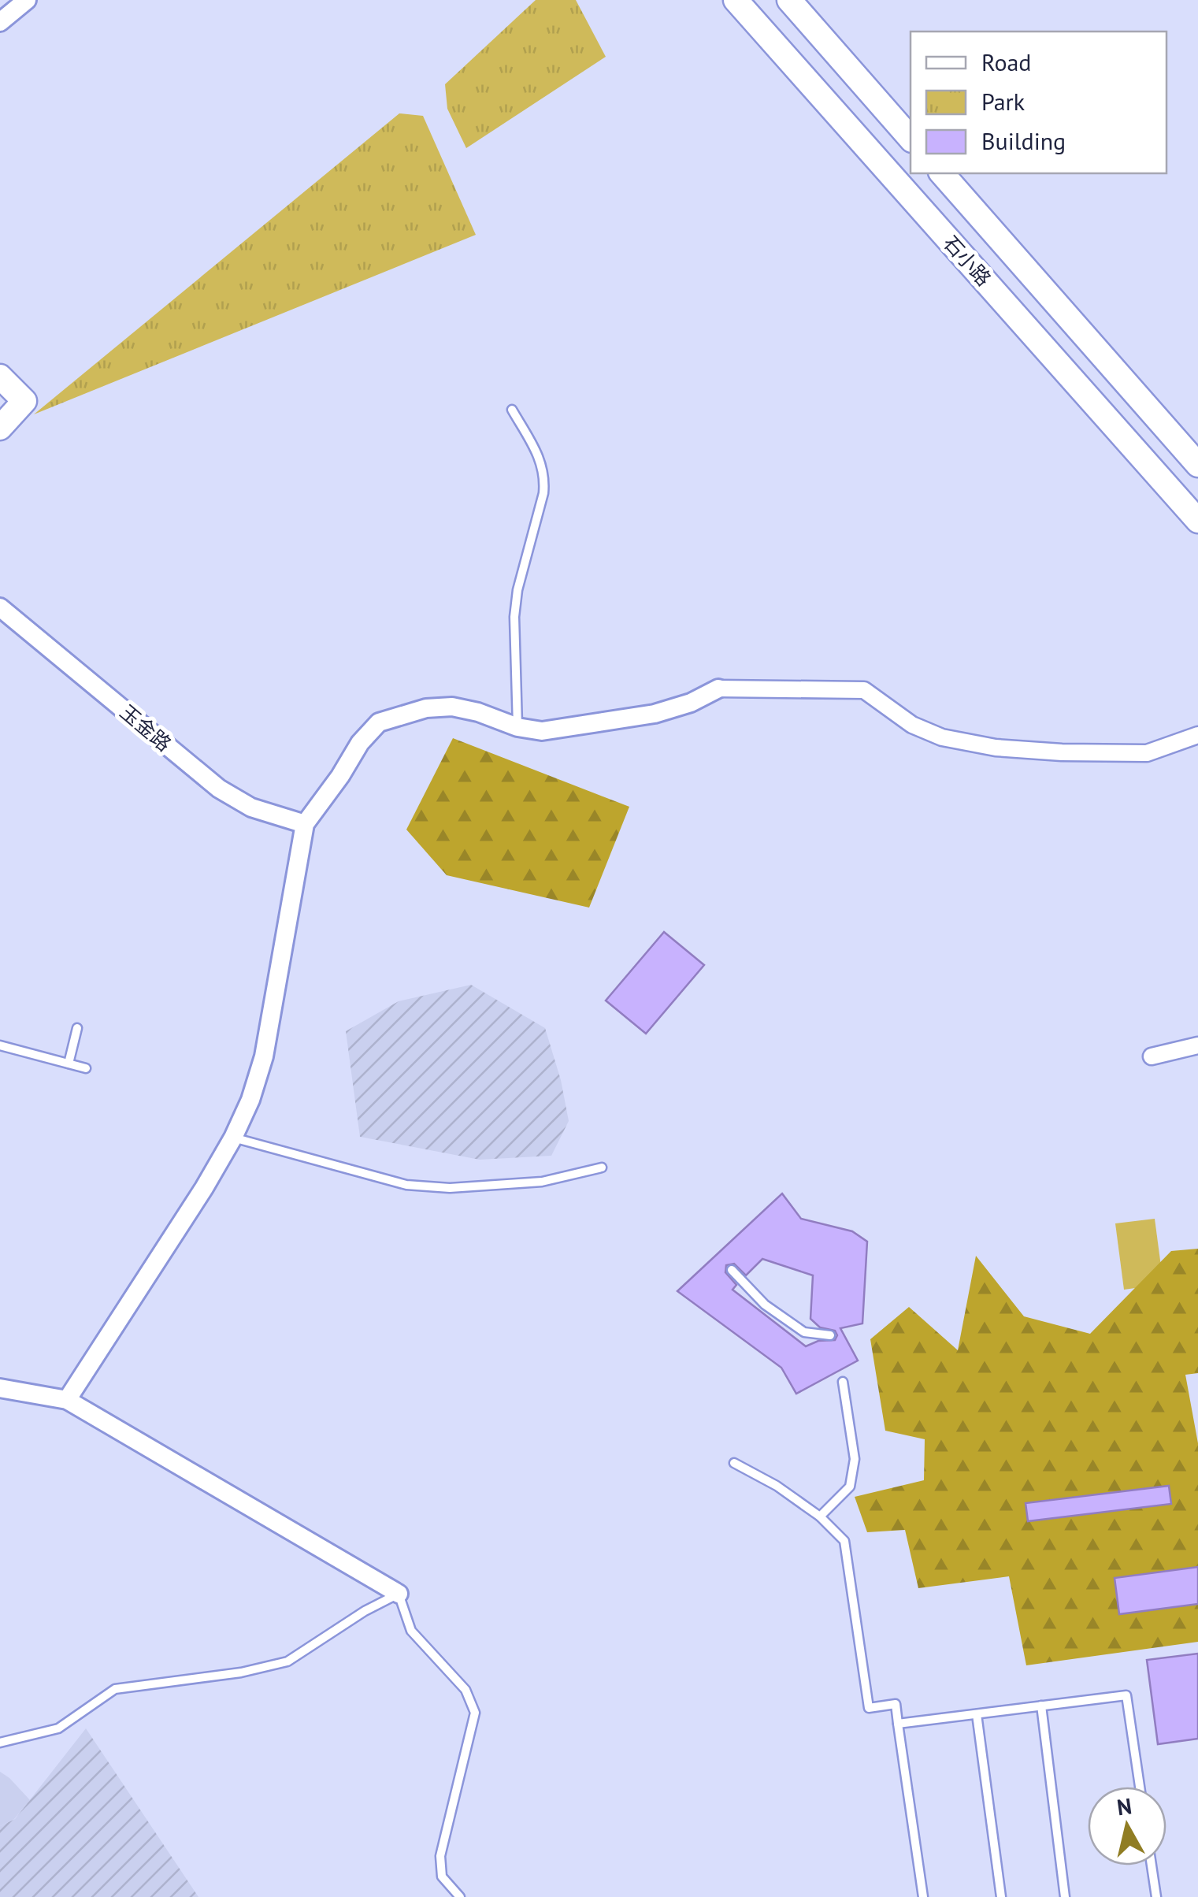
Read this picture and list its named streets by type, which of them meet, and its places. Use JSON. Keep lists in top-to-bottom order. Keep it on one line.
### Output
{"streets":{"main road":["石小路"],"street":["玉金路"]},"legend":["Road","Park","Building"],"north":"top"}
